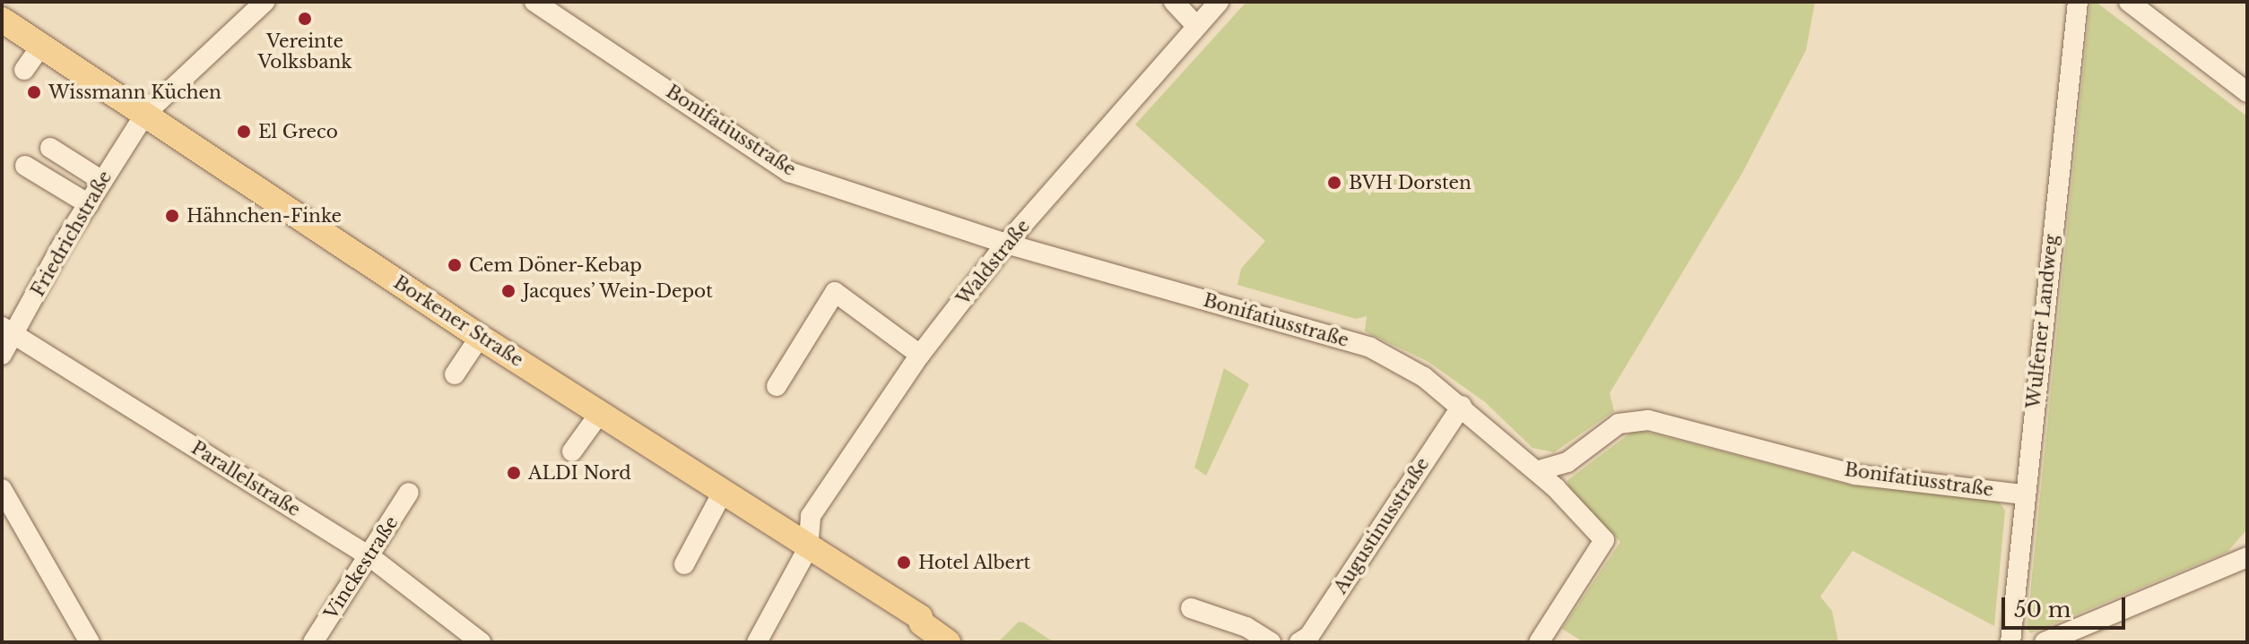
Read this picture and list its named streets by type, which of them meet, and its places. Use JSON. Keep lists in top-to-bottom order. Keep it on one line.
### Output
{"streets":{"main road":["Borkener Straße"],"street":["Bonifatiusstraße","Friedrichstraße","Waldstraße","Wulfener Landweg","Parallelstraße","Augustinusstraße","Vinckestraße"]},"crossings":[["Bonifatiusstraße","Waldstraße"],["Bonifatiusstraße","Wulfener Landweg"],["Bonifatiusstraße","Augustinusstraße"],["Friedrichstraße","Borkener Straße"],["Friedrichstraße","Parallelstraße"],["Waldstraße","Borkener Straße"],["Parallelstraße","Vinckestraße"]],"places":["Vereinte Volksbank","Wissmann Küchen","El Greco","BVH Dorsten","Hähnchen-Finke","Cem Döner-Kebap","Jacques’ Wein-Depot","ALDI Nord","Hotel Albert"],"scale_bar":"50 m"}
